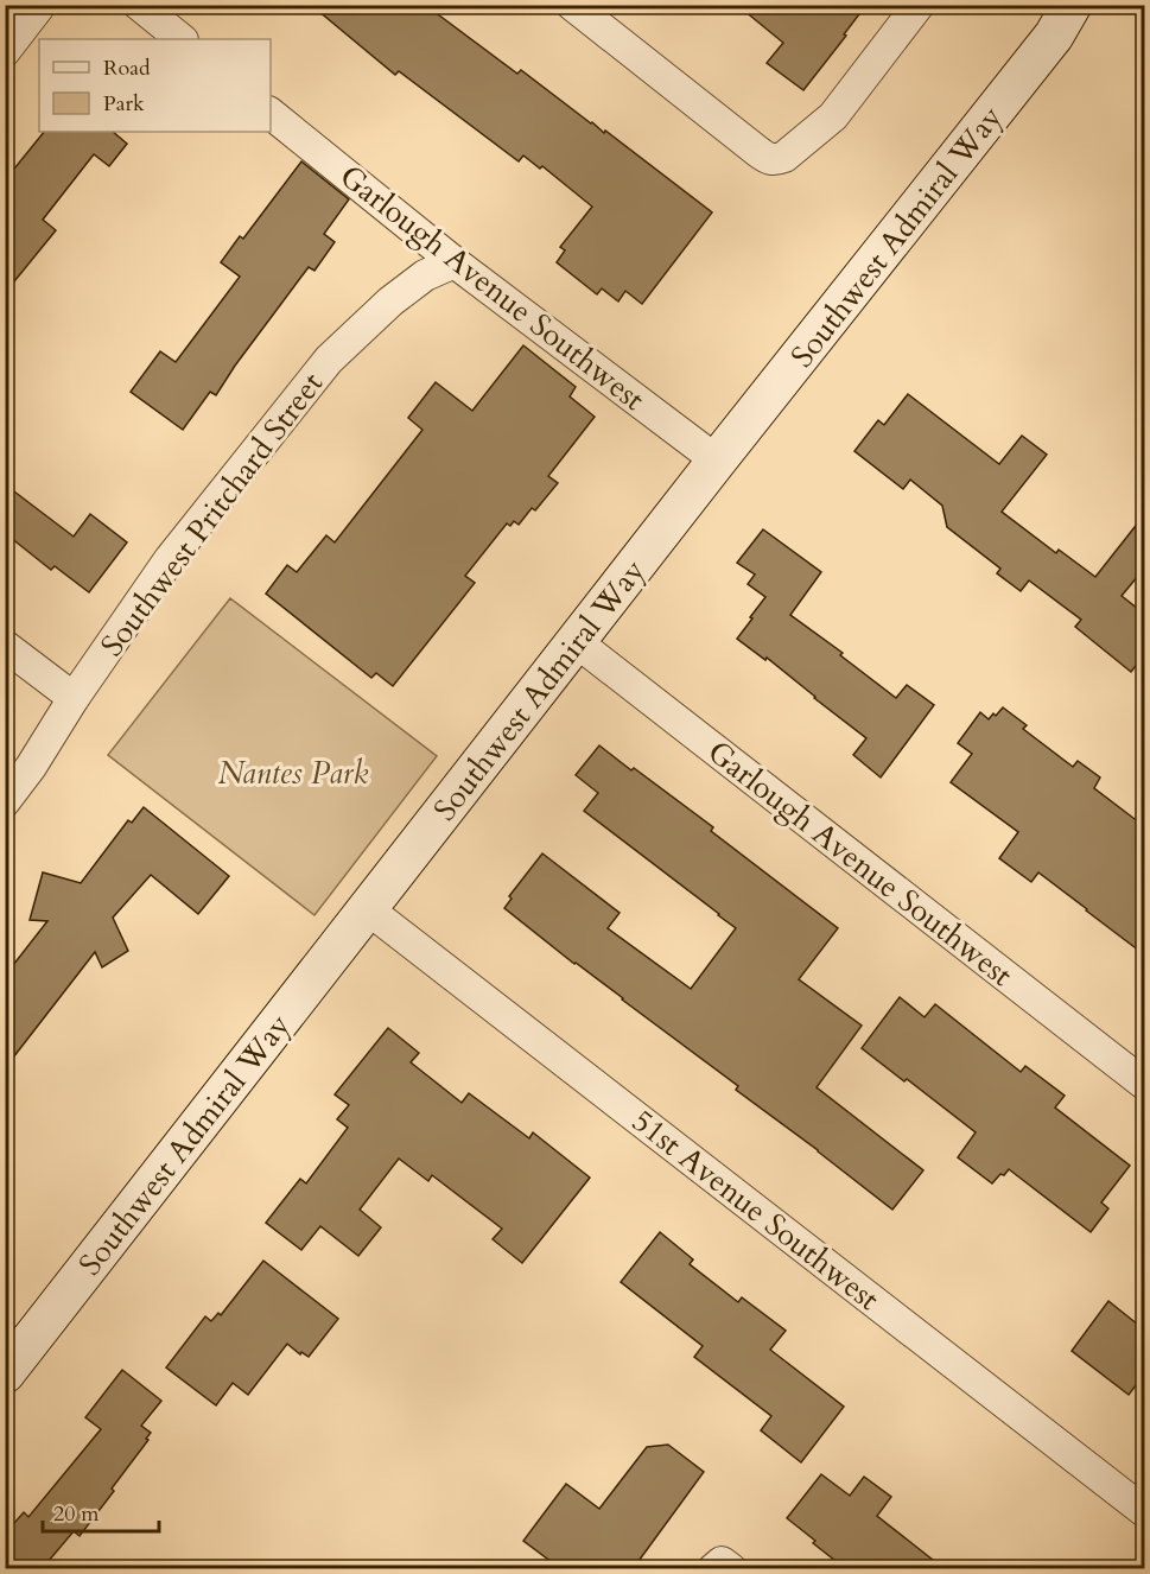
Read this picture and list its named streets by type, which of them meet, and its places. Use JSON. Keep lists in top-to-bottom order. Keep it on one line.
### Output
{"streets":{"main road":["Southwest Admiral Way"],"street":["Garlough Avenue Southwest","Southwest Pritchard Street","51st Avenue Southwest"]},"crossings":[["Southwest Admiral Way","Garlough Avenue Southwest"],["Southwest Admiral Way","51st Avenue Southwest"],["Garlough Avenue Southwest","Southwest Pritchard Street"]],"parks":["Nantes Park"],"legend":["Road","Park"],"scale_bar":"20 m"}
